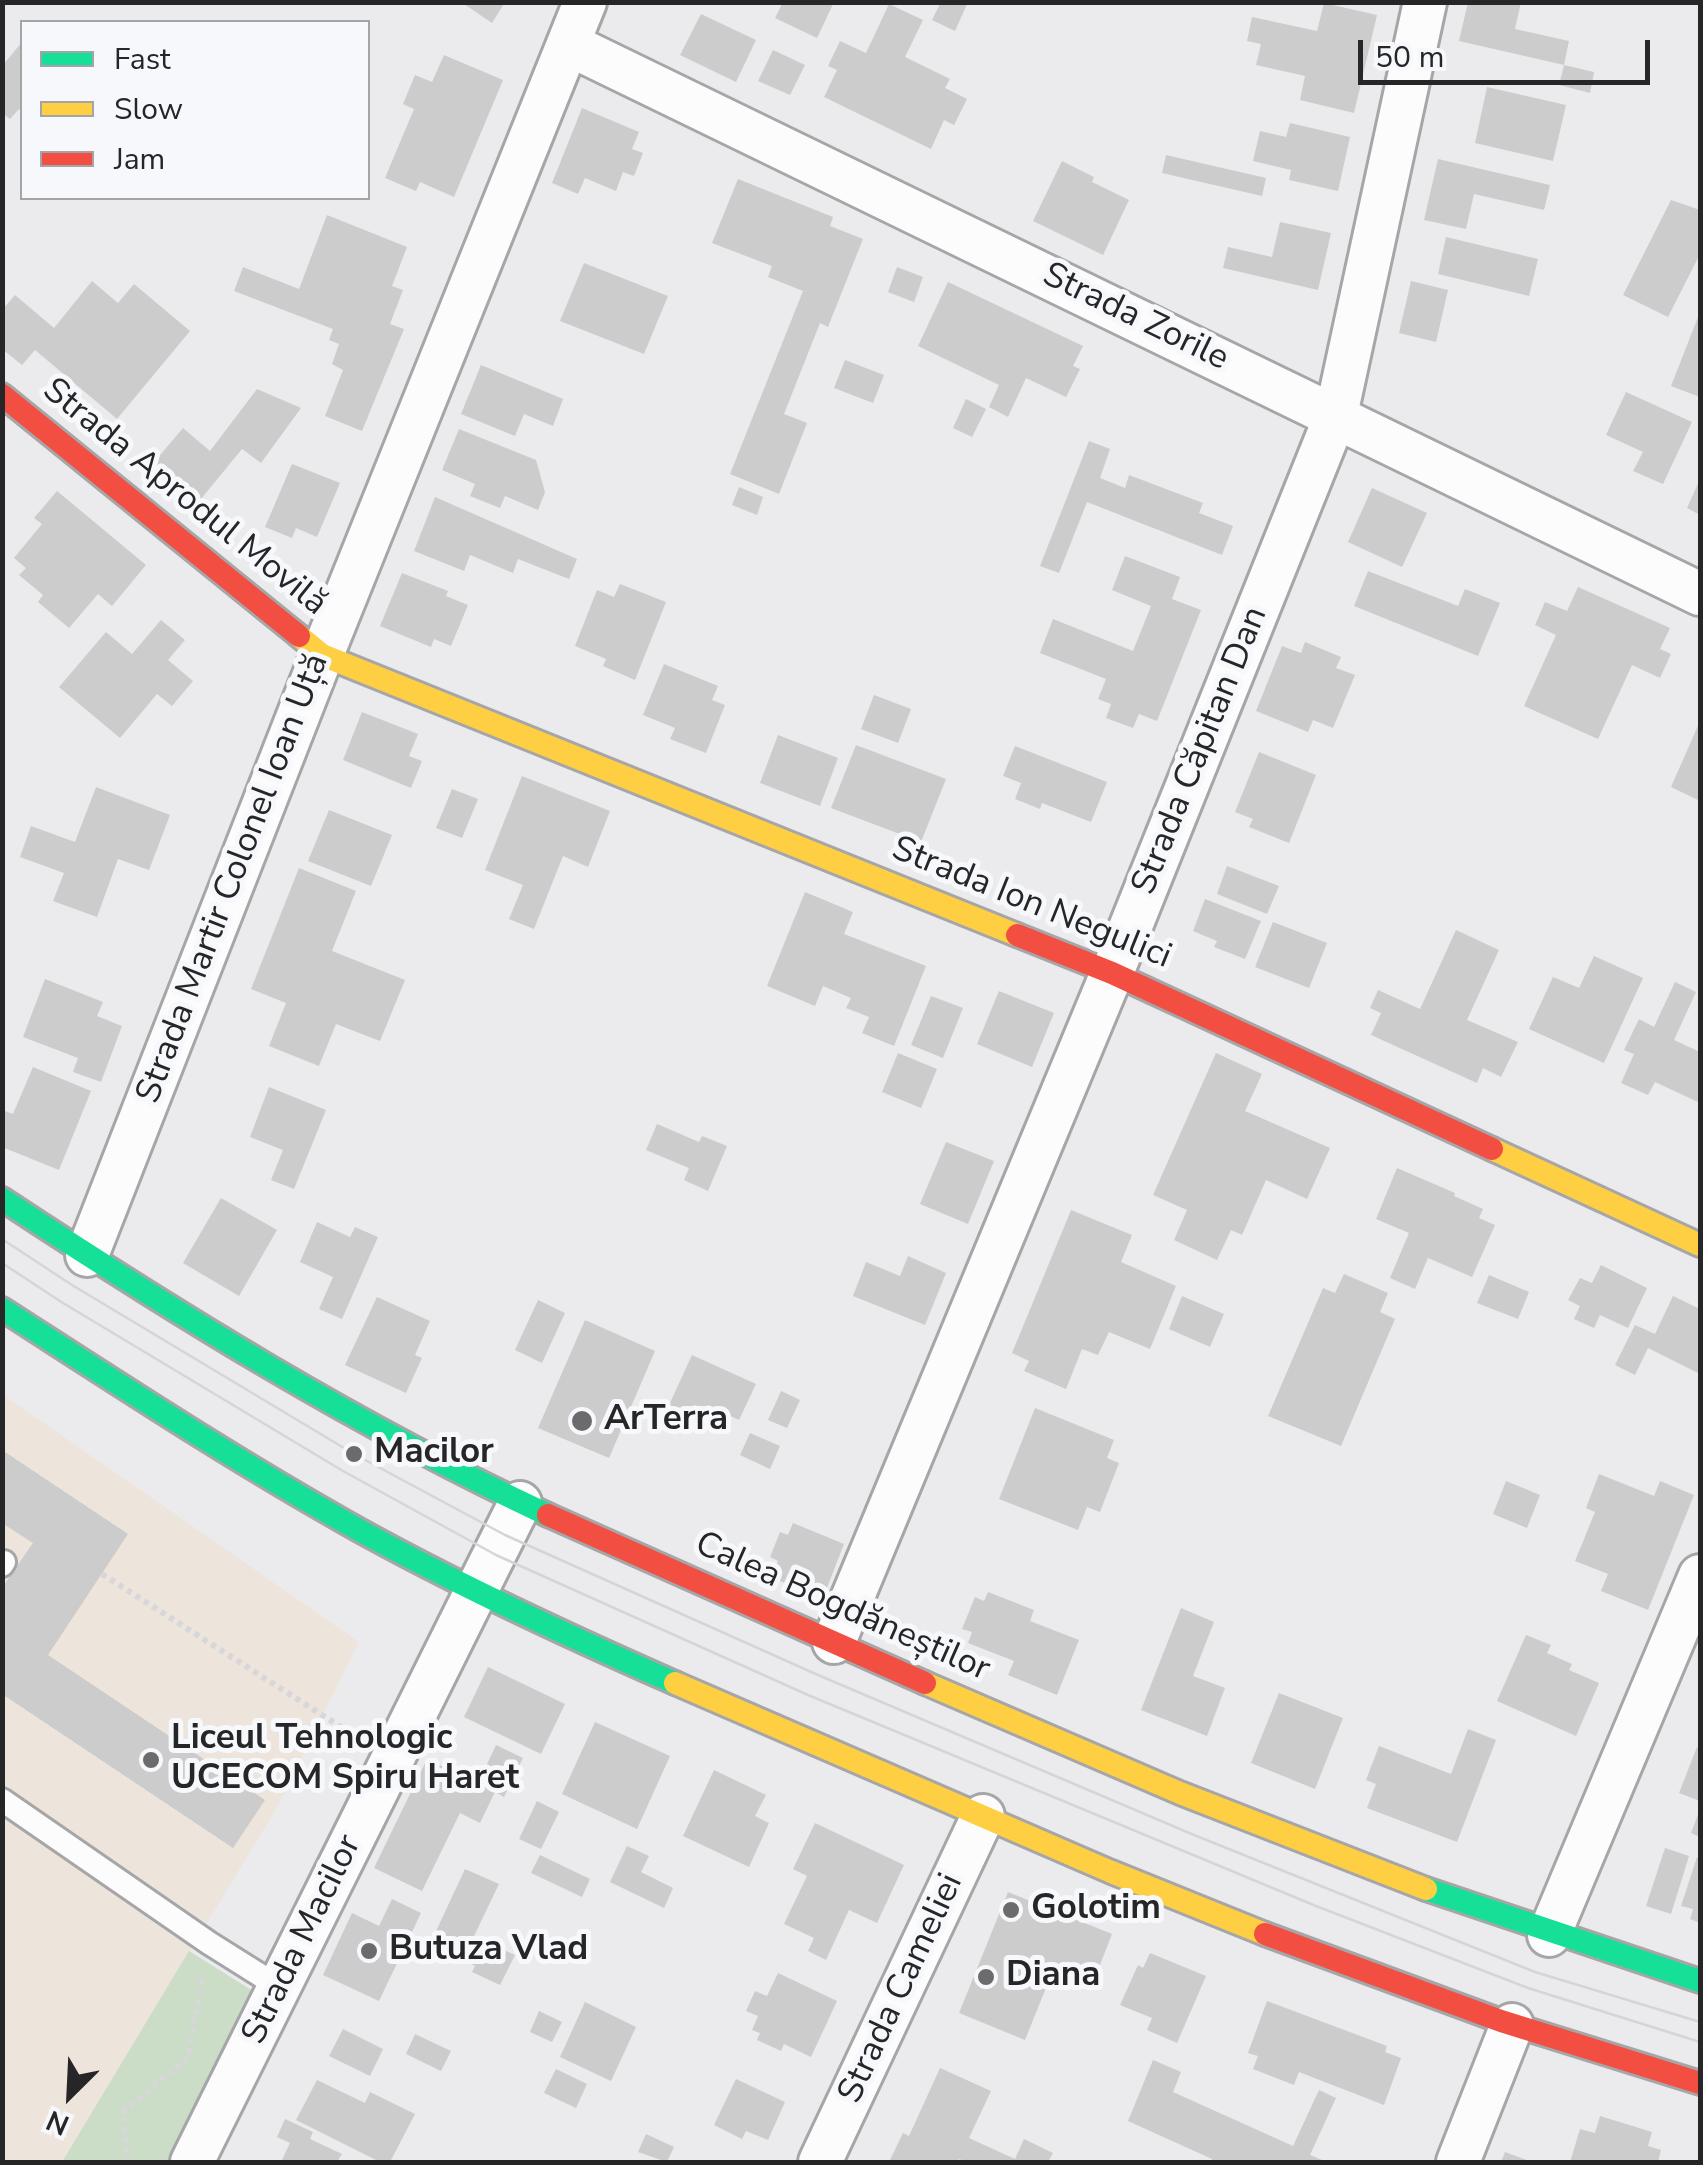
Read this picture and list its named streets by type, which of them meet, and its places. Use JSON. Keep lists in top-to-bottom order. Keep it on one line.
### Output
{"streets":{"main road":["Strada Aprodul Movilă","Strada Ion Negulici","Calea Bogdăneștilor"],"street":["Strada Zorile","Strada Căpitan Dan","Strada Martir Colonel Ioan Uță","Strada Macilor","Strada Cameliei"]},"crossings":[["Strada Zorile","Strada Căpitan Dan"],["Strada Zorile","Strada Martir Colonel Ioan Uță"],["Strada Aprodul Movilă","Strada Martir Colonel Ioan Uță"],["Strada Aprodul Movilă","Strada Ion Negulici"],["Strada Căpitan Dan","Strada Ion Negulici"],["Strada Căpitan Dan","Calea Bogdăneștilor"],["Strada Martir Colonel Ioan Uță","Strada Ion Negulici"],["Strada Martir Colonel Ioan Uță","Calea Bogdăneștilor"],["Calea Bogdăneștilor","Strada Macilor"]],"places":["ArTerra","Macilor","Liceul Tehnologic UCECOM Spiru Haret","Golotim","Butuza Vlad","Diana"],"legend":["Fast","Slow","Jam"],"scale_bar":"50 m","north":"bottom left"}
